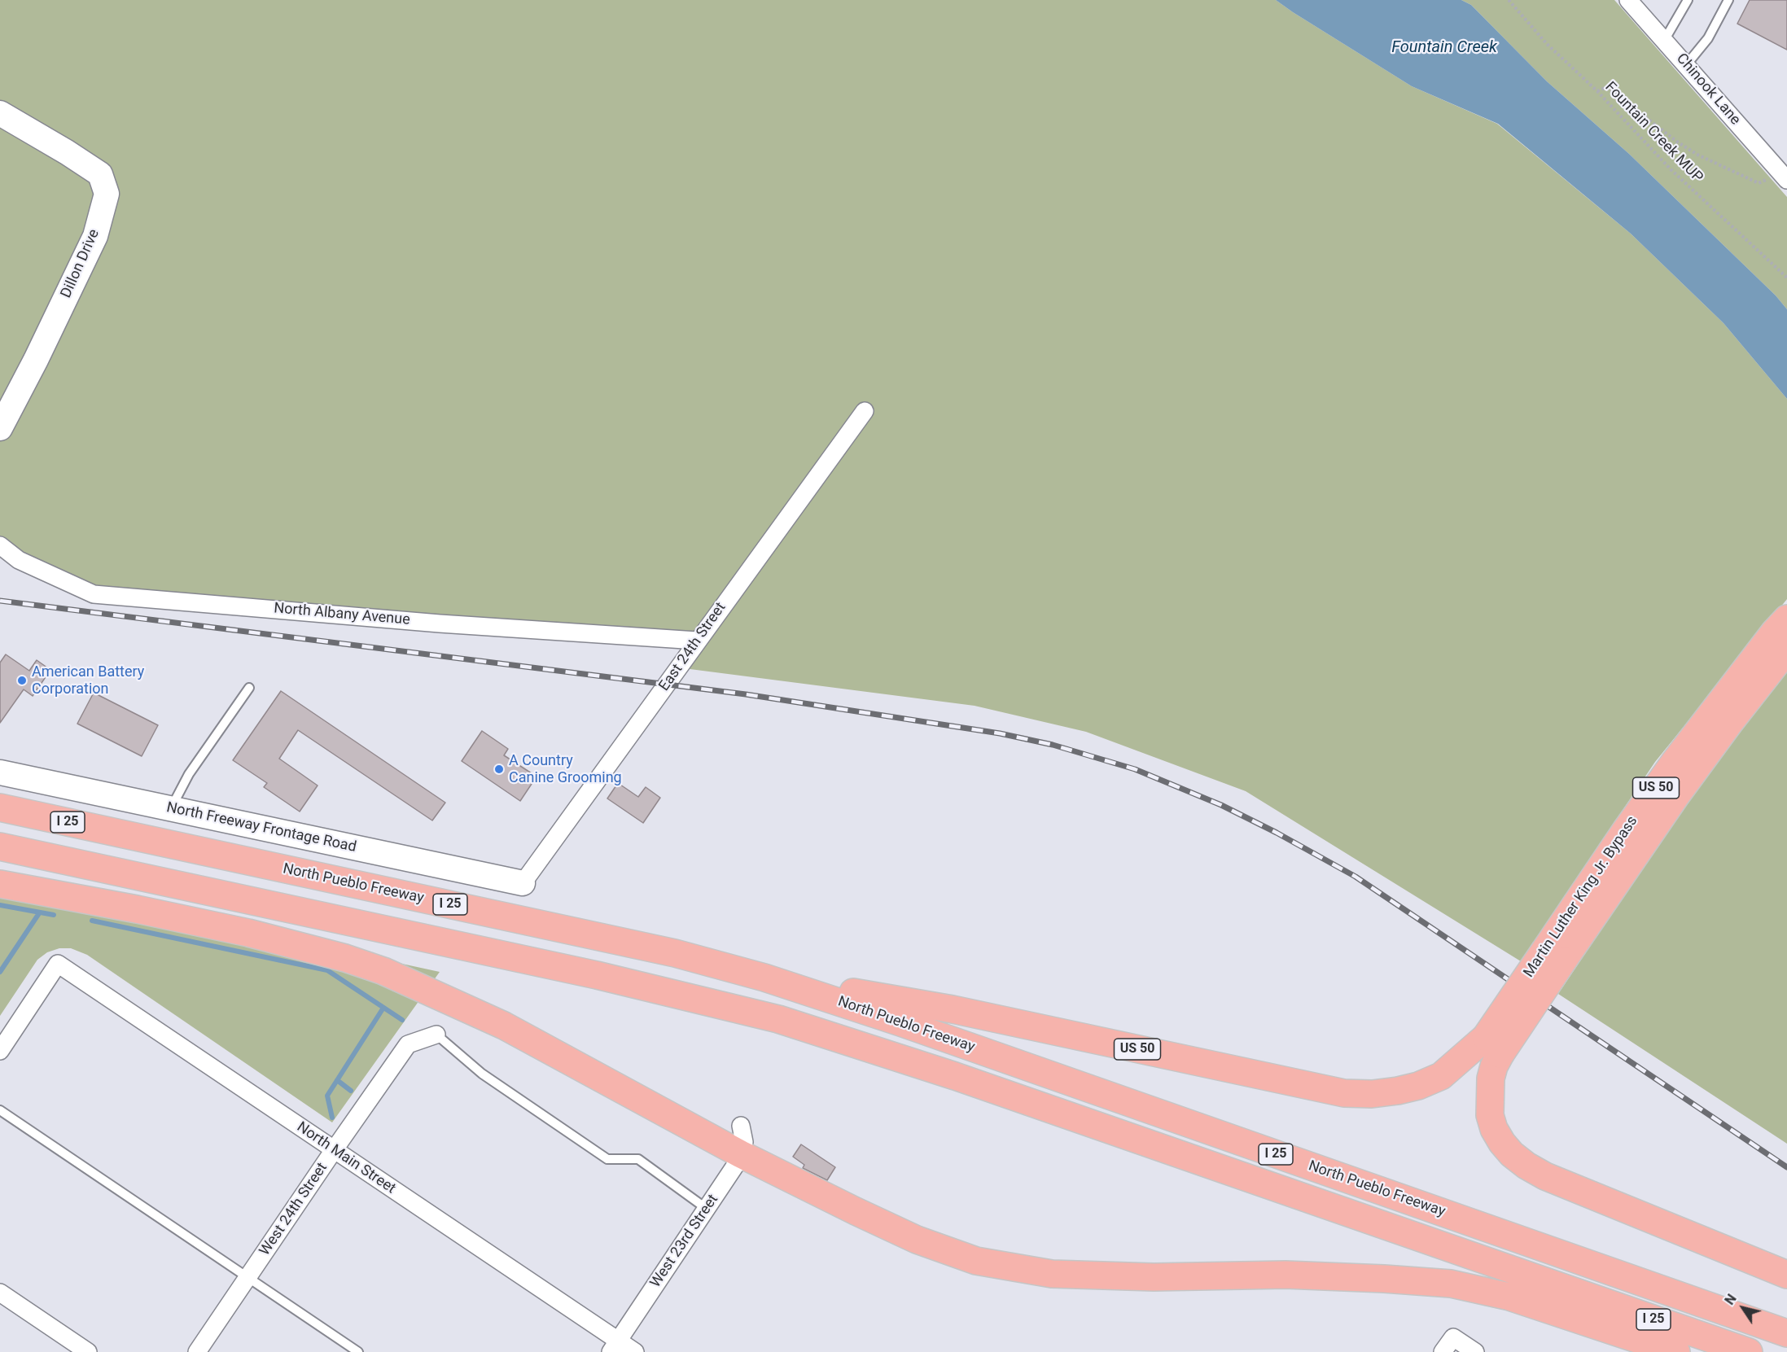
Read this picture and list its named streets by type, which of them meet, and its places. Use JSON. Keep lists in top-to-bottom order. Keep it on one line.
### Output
{"streets":{"highway":["US 50","I 25","North Pueblo Freeway","Martin Luther King Jr. Bypass"],"street":["Chinook Lane","Dillon Drive","North Albany Avenue","East 24th Street","North Freeway Frontage Road","North Main Street","West 24th Street","West 23rd Street"],"path":["Fountain Creek MUP"]},"crossings":[["North Albany Avenue","East 24th Street"],["East 24th Street","North Freeway Frontage Road"],["North Pueblo Freeway","Martin Luther King Jr. Bypass"],["North Main Street","West 24th Street"],["North Main Street","West 23rd Street"]],"water":["Fountain Creek"],"places":["American Battery Corporation","A Country Canine Grooming"],"north":"top left"}
